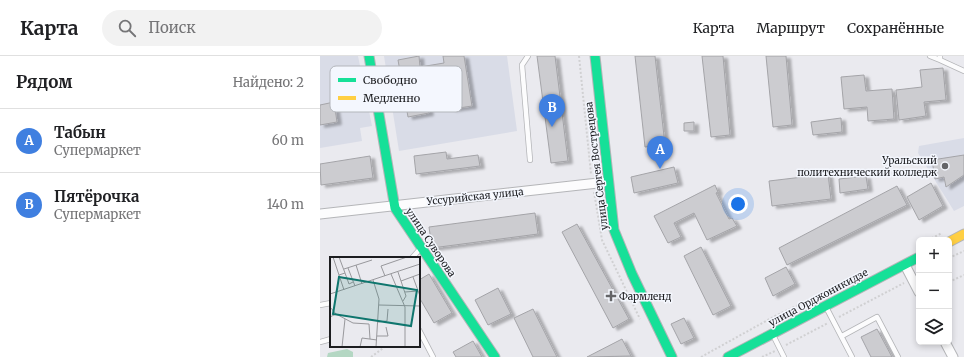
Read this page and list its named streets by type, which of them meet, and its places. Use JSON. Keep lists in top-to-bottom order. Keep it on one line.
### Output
{"streets":{"street":["улица Сергея Вострецова","Уссурийская улица","улица Суворова","улица Орджоникидзе"]},"crossings":[["улица Сергея Вострецова","Уссурийская улица"],["Уссурийская улица","улица Суворова"]],"places":{"other":["Уральский политехнический колледж"],"health":["Фармленд"]},"legend":["Свободно","Медленно"],"page":{"header":"Карта","search":"Поиск","nav":["Карта","Маршрут","Сохранённые"],"heading":["Рядом","Найдено: 2"],"pins":["B","A"],"list":[{"mark":"A","name":"Табын","note":"Супермаркет","value":"60 m"},{"mark":"B","name":"Пятёрочка","note":"Супермаркет","value":"140 m"}],"map_buttons":["+","−"]}}
